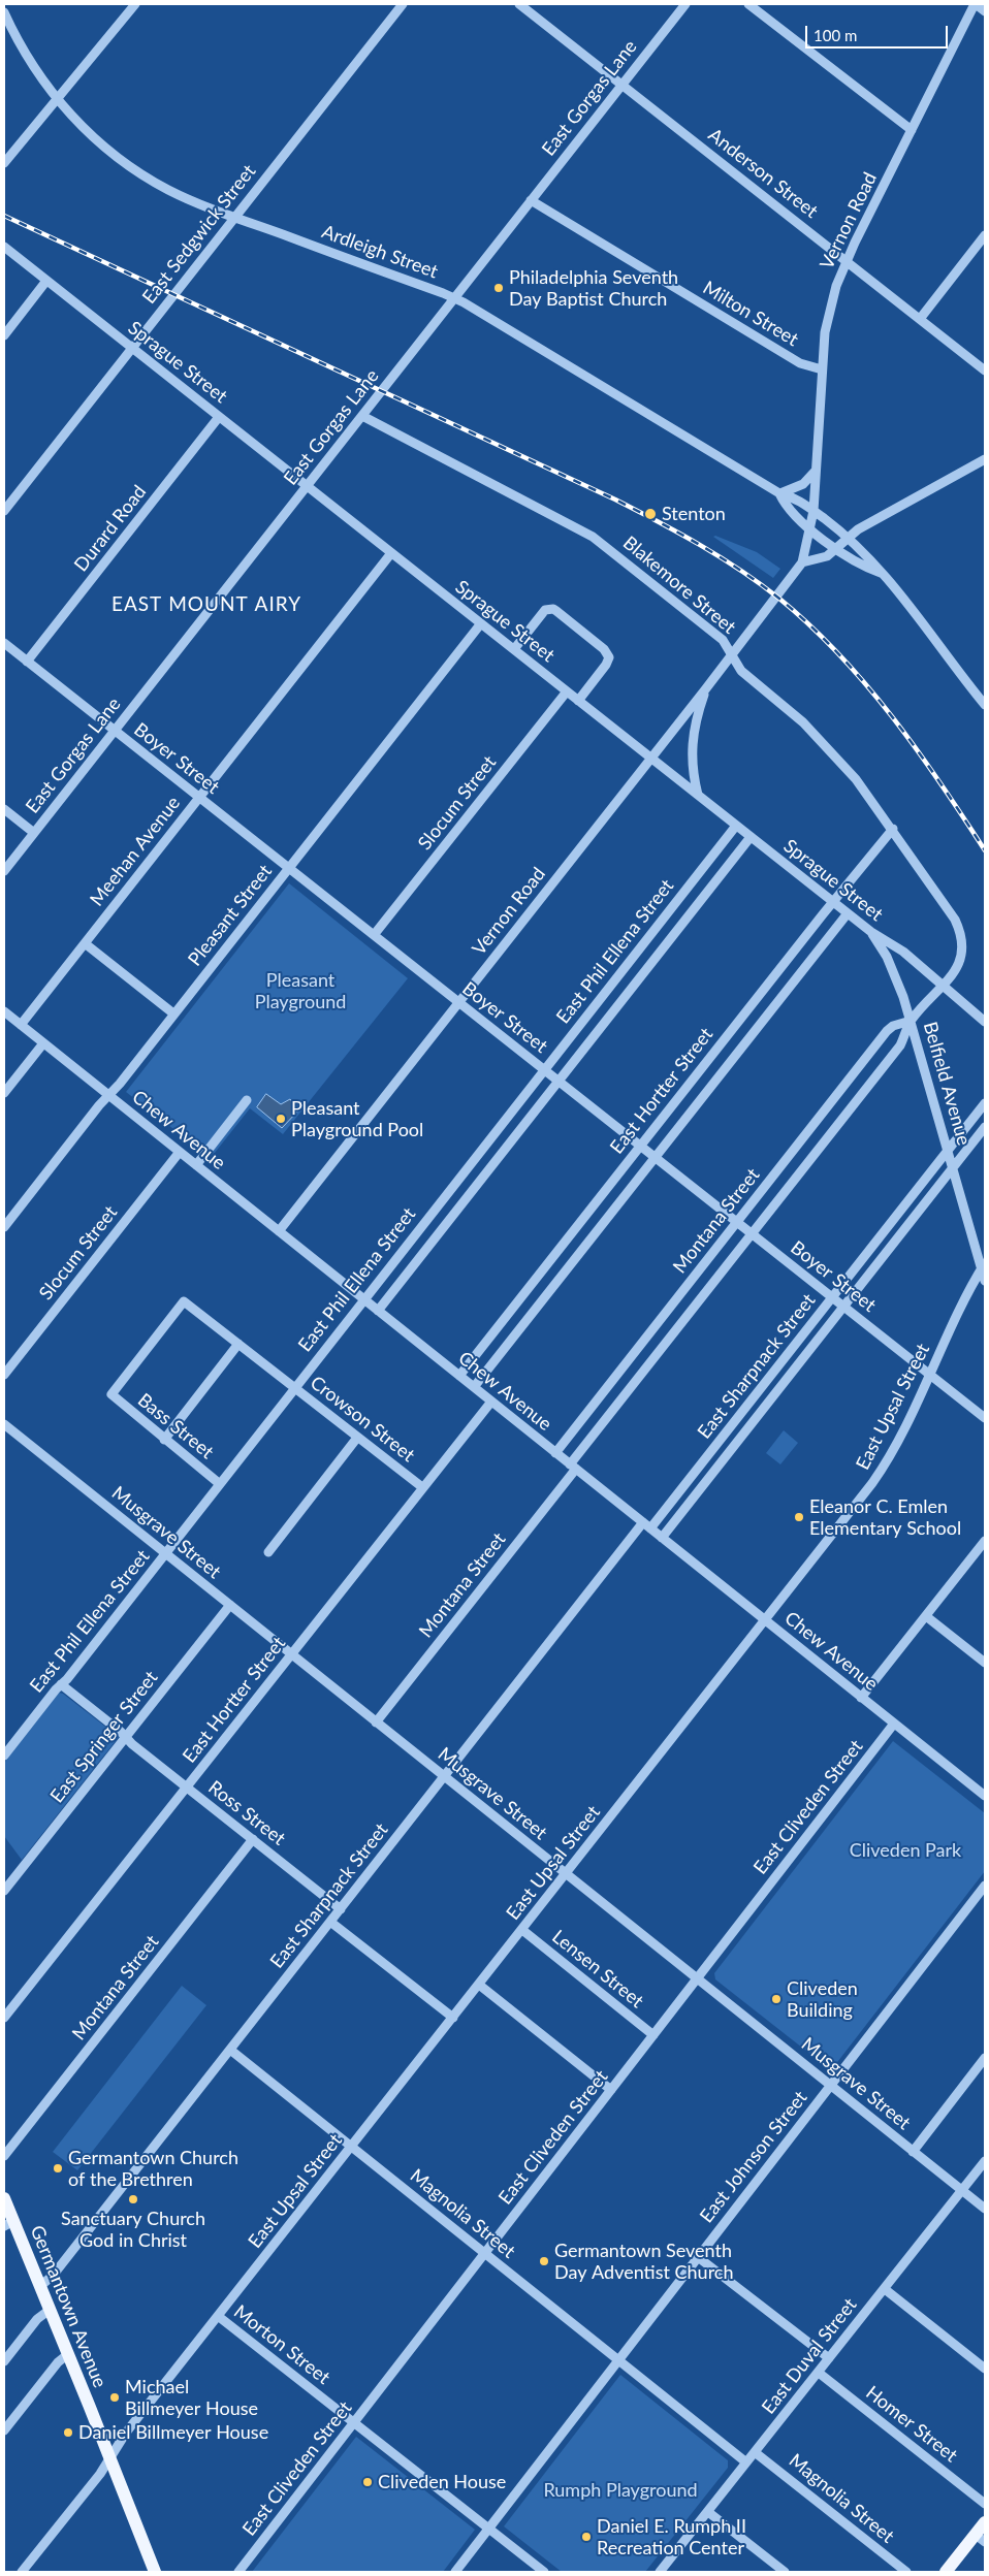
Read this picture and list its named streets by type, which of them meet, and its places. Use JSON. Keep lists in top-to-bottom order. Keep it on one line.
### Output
{"streets":{"main road":["Germantown Avenue"],"street":["East Gorgas Lane","Anderson Street","Vernon Road","East Sedgwick Street","Ardleigh Street","Milton Street","Sprague Street","Durard Road","Blakemore Street","Boyer Street","Slocum Street","Meehan Avenue","Pleasant Street","East Phil Ellena Street","Belfield Avenue","East Hortter Street","Chew Avenue","Montana Street","East Sharpnack Street","East Upsal Street","Crowson Street","Bass Street","Musgrave Street","East Springer Street","East Cliveden Street","Ross Street","Lensen Street","East Johnson Street","Magnolia Street","Morton Street","East Duval Street","Homer Street"]},"crossings":[["East Gorgas Lane","Anderson Street"],["East Gorgas Lane","Ardleigh Street"],["East Gorgas Lane","Milton Street"],["East Gorgas Lane","Sprague Street"],["East Gorgas Lane","Blakemore Street"],["East Gorgas Lane","Boyer Street"],["Anderson Street","Vernon Road"],["Vernon Road","Ardleigh Street"],["Vernon Road","Milton Street"],["Vernon Road","Sprague Street"],["Vernon Road","Blakemore Street"],["Vernon Road","Boyer Street"],["Vernon Road","Chew Avenue"],["East Sedgwick Street","Ardleigh Street"],["East Sedgwick Street","Sprague Street"],["Sprague Street","Durard Road"],["Sprague Street","Slocum Street"],["Sprague Street","Meehan Avenue"],["Sprague Street","Pleasant Street"],["Sprague Street","East Phil Ellena Street"],["Sprague Street","Belfield Avenue"],["Sprague Street","East Hortter Street"],["Sprague Street","Montana Street"],["Durard Road","Boyer Street"],["Blakemore Street","East Hortter Street"],["Blakemore Street","Montana Street"],["Boyer Street","Slocum Street"],["Boyer Street","Meehan Avenue"],["Boyer Street","Pleasant Street"],["Boyer Street","East Phil Ellena Street"],["Boyer Street","East Hortter Street"],["Boyer Street","Montana Street"],["Boyer Street","East Sharpnack Street"],["Boyer Street","East Upsal Street"],["Slocum Street","Chew Avenue"],["Meehan Avenue","Chew Avenue"],["Pleasant Street","Chew Avenue"],["East Phil Ellena Street","Chew Avenue"],["East Phil Ellena Street","Crowson Street"],["East Phil Ellena Street","Bass Street"],["East Phil Ellena Street","Musgrave Street"],["East Phil Ellena Street","Ross Street"],["Belfield Avenue","Montana Street"],["Belfield Avenue","East Sharpnack Street"],["Belfield Avenue","East Upsal Street"],["East Hortter Street","Chew Avenue"],["East Hortter Street","Crowson Street"],["East Hortter Street","Musgrave Street"],["East Hortter Street","Ross Street"],["Chew Avenue","Montana Street"],["Chew Avenue","East Sharpnack Street"],["Chew Avenue","East Upsal Street"],["Chew Avenue","East Cliveden Street"],["Montana Street","Musgrave Street"],["Montana Street","Ross Street"],["East Sharpnack Street","Musgrave Street"],["East Sharpnack Street","Ross Street"],["East Sharpnack Street","Magnolia Street"],["East Sharpnack Street","Germantown Avenue"],["East Upsal Street","Musgrave Street"],["East Upsal Street","Lensen Street"],["East Upsal Street","Magnolia Street"],["East Upsal Street","Germantown Avenue"],["East Upsal Street","Morton Street"],["Crowson Street","Bass Street"],["Musgrave Street","East Springer Street"],["Musgrave Street","East Cliveden Street"],["Musgrave Street","East Johnson Street"],["Musgrave Street","East Duval Street"],["East Springer Street","Ross Street"],["East Cliveden Street","Lensen Street"],["East Cliveden Street","Magnolia Street"],["East Cliveden Street","Morton Street"],["East Johnson Street","Magnolia Street"],["East Johnson Street","Morton Street"],["Magnolia Street","East Duval Street"],["East Duval Street","Homer Street"]],"districts":["EAST MOUNT AIRY"],"parks":["Pleasant Playground","Cliveden Park","Rumph Playground"],"places":["Philadelphia Seventh Day Baptist Church","Stenton","Pleasant Playground Pool","Eleanor C. Emlen Elementary School","Cliveden Building","Germantown Church of the Brethren","Sanctuary Church God in Christ","Germantown Seventh Day Adventist Church","Michael Billmeyer House","Daniel Billmeyer House","Cliveden House","Daniel E. Rumph II Recreation Center"],"scale_bar":"100 m"}
